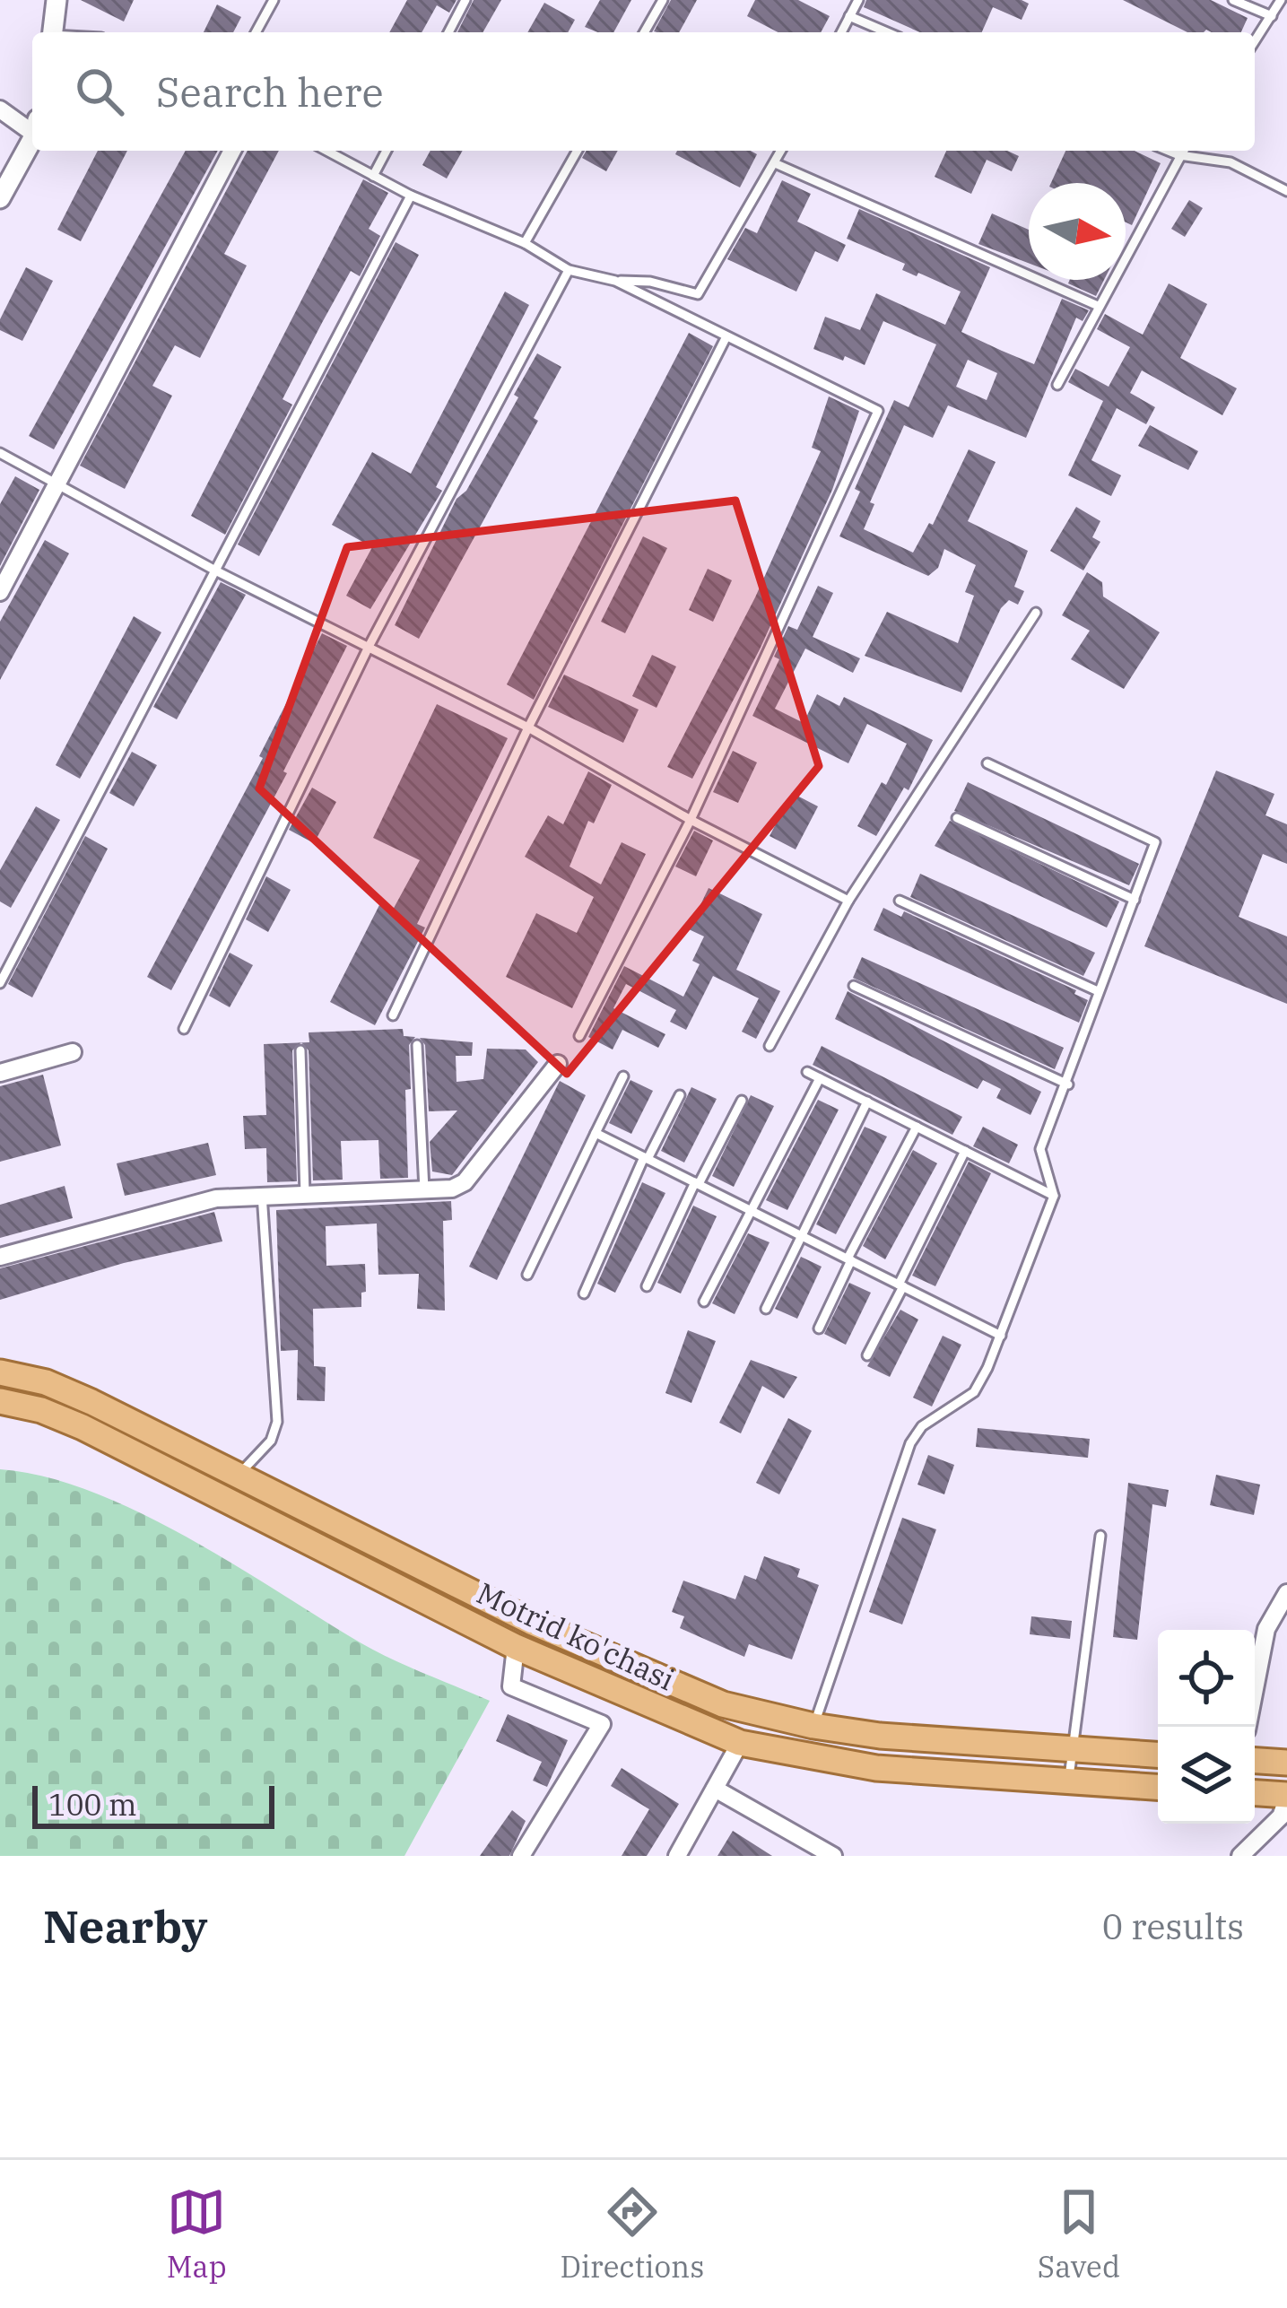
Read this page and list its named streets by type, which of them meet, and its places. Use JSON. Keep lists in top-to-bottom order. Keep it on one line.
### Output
{"streets":{"main road":["Motrid ko'chasi"]},"scale_bar":"100 m","north":"right","page":{"search":"Search here","scale":"100 m","heading":["Nearby","0 results"],"nav":["Map","Directions","Saved"]}}
